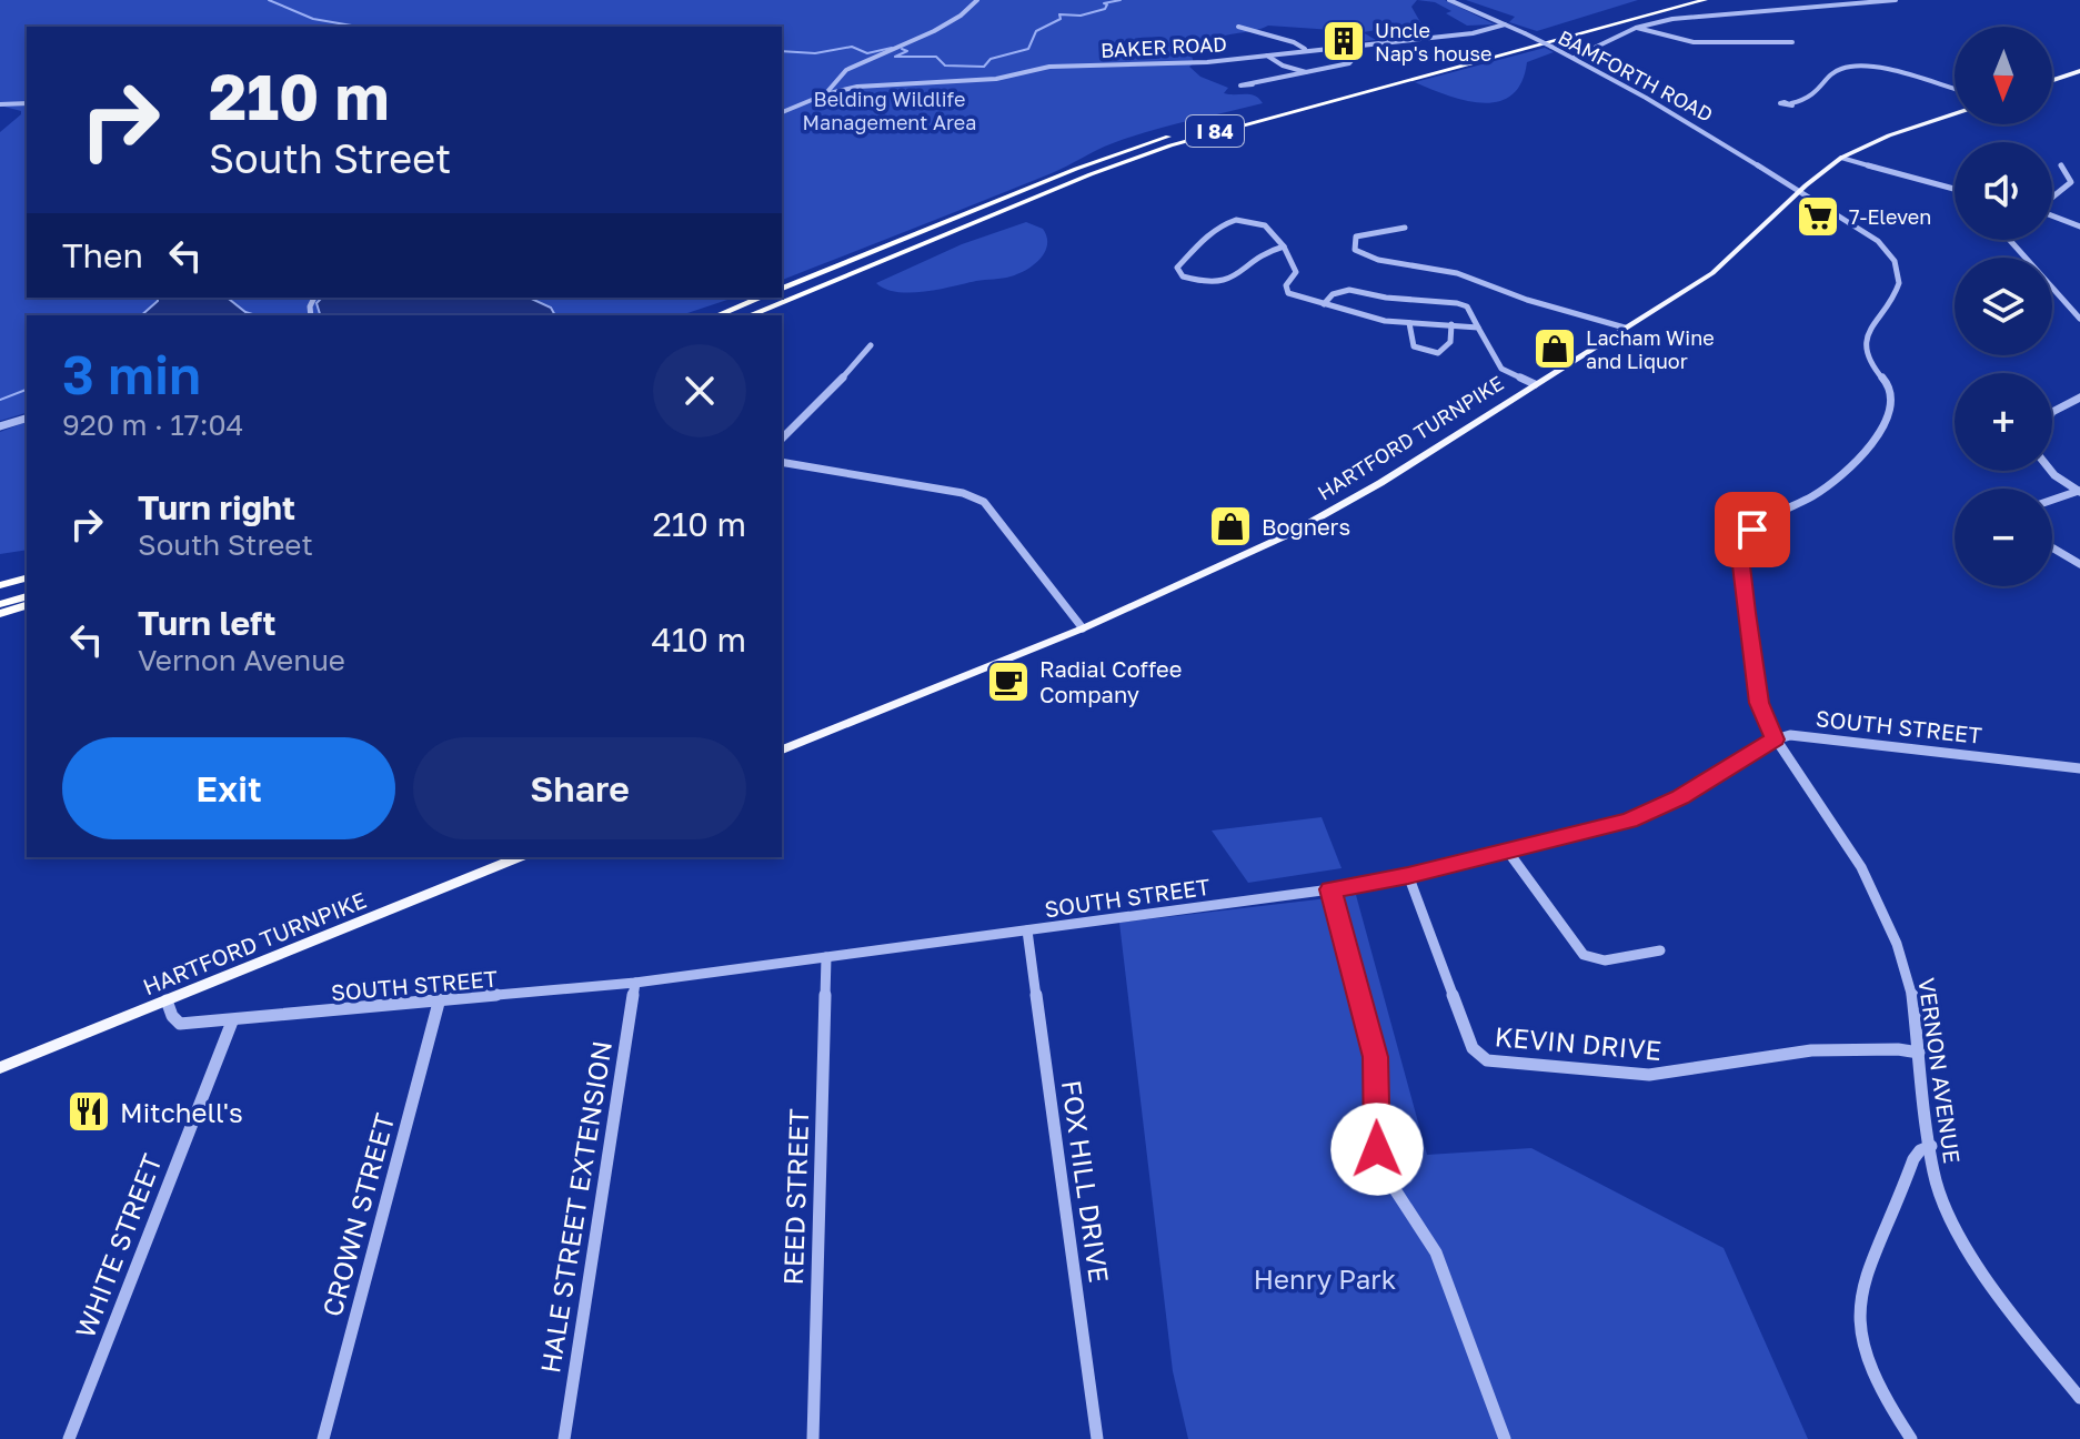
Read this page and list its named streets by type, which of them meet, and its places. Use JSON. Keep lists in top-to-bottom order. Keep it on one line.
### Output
{"streets":{"highway":["I 84"],"main road":["HARTFORD TURNPIKE"],"street":["BAKER ROAD","BAMFORTH ROAD","SOUTH STREET","KEVIN DRIVE","VERNON AVENUE","FOX HILL DRIVE","REED STREET","HALE STREET EXTENSION","CROWN STREET","WHITE STREET"]},"crossings":[["BAKER ROAD","BAMFORTH ROAD"],["BAMFORTH ROAD","HARTFORD TURNPIKE"],["BAMFORTH ROAD","VERNON AVENUE"],["HARTFORD TURNPIKE","SOUTH STREET"],["HARTFORD TURNPIKE","VERNON AVENUE"],["SOUTH STREET","KEVIN DRIVE"],["SOUTH STREET","VERNON AVENUE"],["SOUTH STREET","FOX HILL DRIVE"],["SOUTH STREET","REED STREET"],["SOUTH STREET","HALE STREET EXTENSION"],["SOUTH STREET","CROWN STREET"],["SOUTH STREET","WHITE STREET"],["KEVIN DRIVE","VERNON AVENUE"]],"parks":["Belding Wildlife Management Area","Henry Park"],"places":{"building":["Uncle Nap's house"],"supermarket":["7-Eleven"],"shop":["Lacham Wine and Liquor","Bogners"],"cafe":["Radial Coffee Company"],"restaurant":["Mitchell's"]},"north":"bottom","page":{"map_buttons":["+","−"],"turn":["210 m","South Street"],"then":"Then","heading":["3 min","920 m · 17:04"],"list":[{"name":"Turn right","note":"South Street","value":"210 m"},{"name":"Turn left","note":"Vernon Avenue","value":"410 m"}],"buttons":["Exit","Share"]}}
